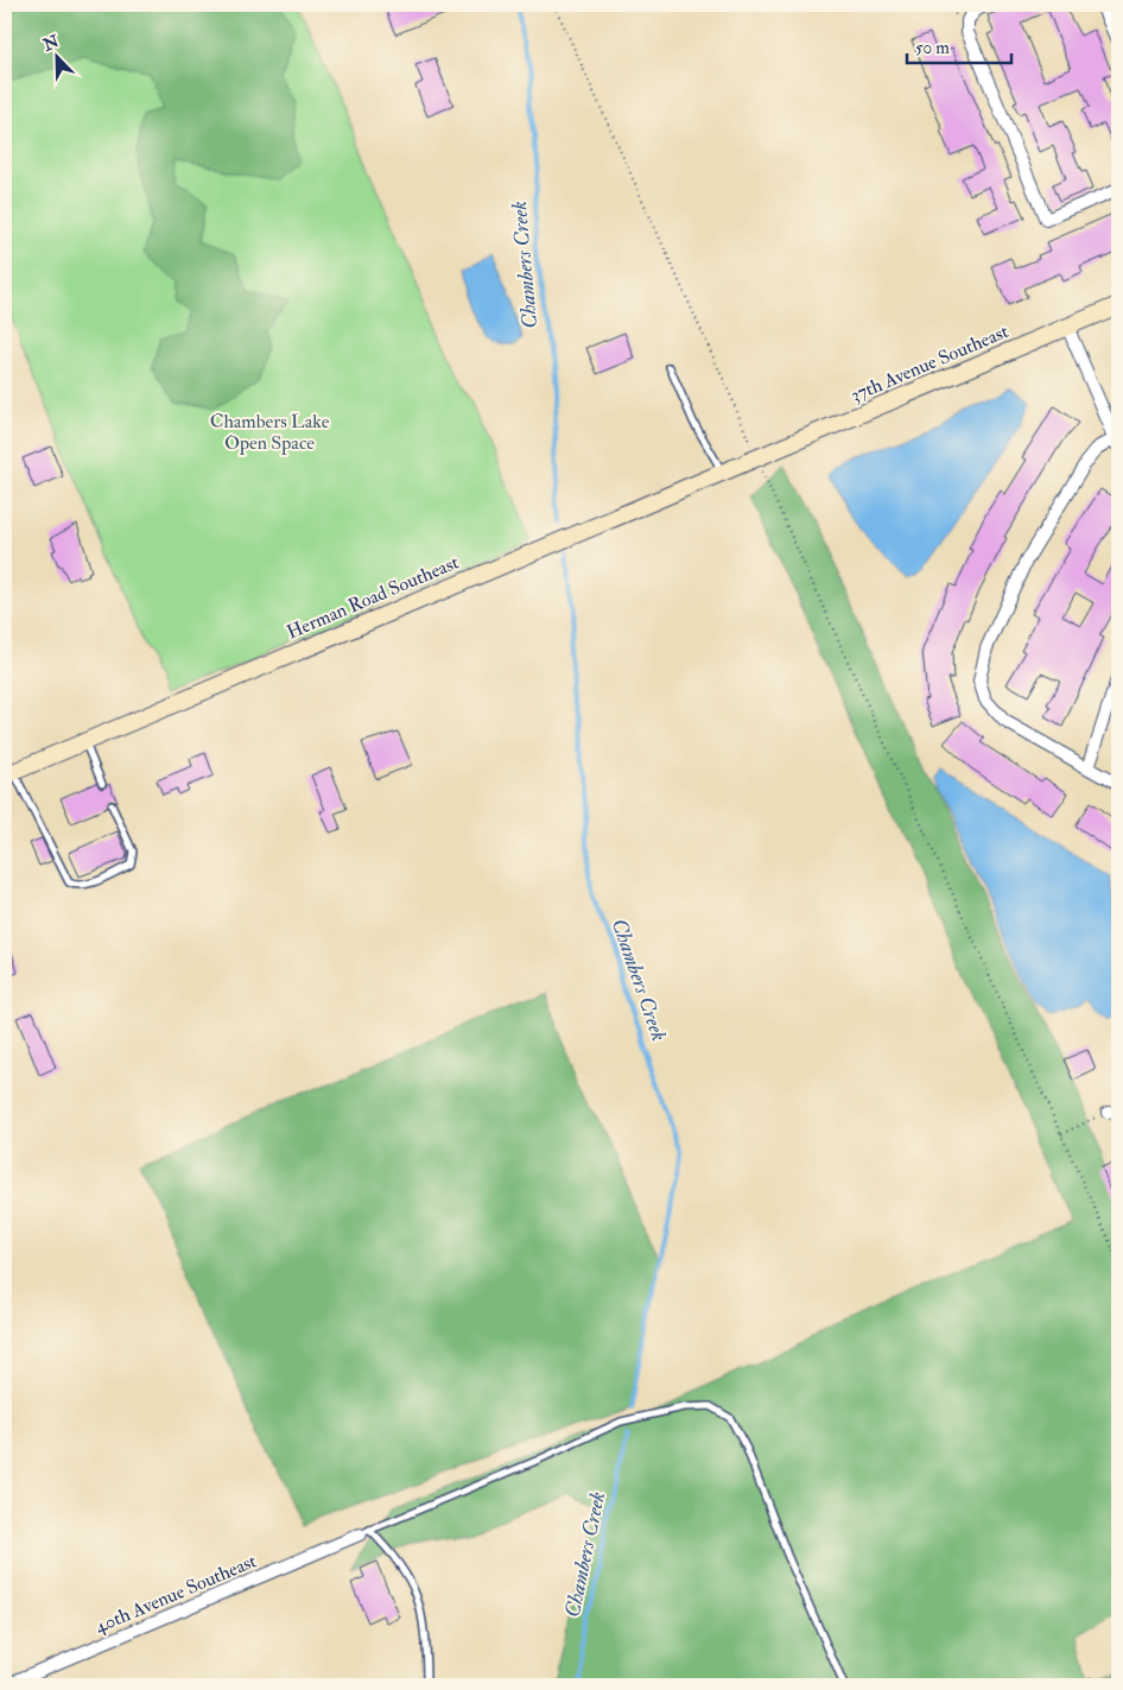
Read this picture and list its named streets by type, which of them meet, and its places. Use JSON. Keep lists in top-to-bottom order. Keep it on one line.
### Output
{"streets":{"street":["37th Avenue Southeast","Herman Road Southeast","40th Avenue Southeast"]},"crossings":[["37th Avenue Southeast","Herman Road Southeast"]],"water":["Chambers Creek"],"parks":["Chambers Lake Open Space"],"scale_bar":"50 m","north":"top left"}
